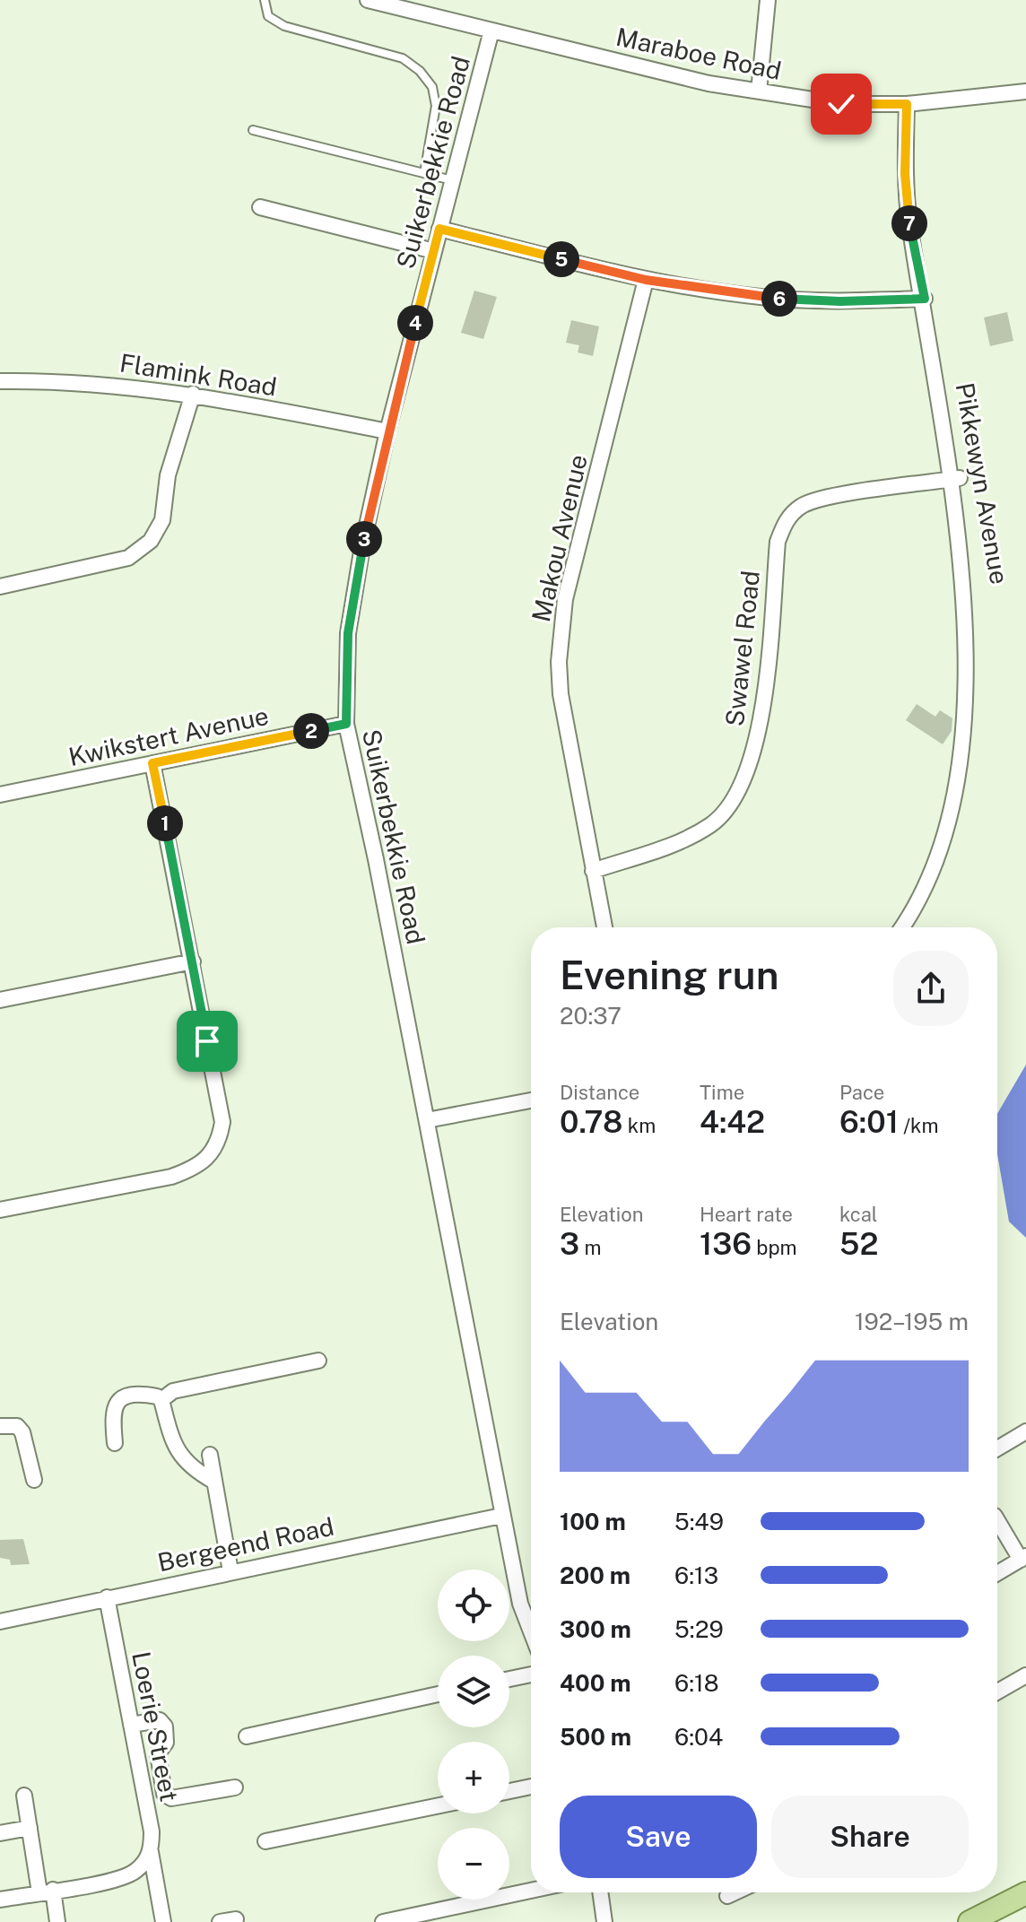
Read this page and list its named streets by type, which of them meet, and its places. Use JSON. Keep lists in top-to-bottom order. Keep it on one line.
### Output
{"streets":{"street":["Maraboe Road","Suikerbekkie Road","Flamink Road","Pikkewyn Avenue","Makou Avenue","Swawel Road","Kwikstert Avenue","Bergeend Road","Loerie Street"]},"crossings":[["Maraboe Road","Suikerbekkie Road"],["Maraboe Road","Pikkewyn Avenue"],["Suikerbekkie Road","Flamink Road"],["Suikerbekkie Road","Kwikstert Avenue"],["Suikerbekkie Road","Bergeend Road"],["Pikkewyn Avenue","Swawel Road"],["Makou Avenue","Swawel Road"],["Bergeend Road","Loerie Street"]],"page":{"pins":["7","5","6","4","3","2","1"],"heading":["Evening run","20:37"],"stats":[["Distance","0.78 km"],["Time","4:42"],["Pace","6:01 /km"],["Elevation","3 m"],["Heart rate","136 bpm"],["kcal","52"]],"chart":["Elevation","192–195 m"],"list":[{"name":"100 m","note":"5:49"},{"name":"200 m","note":"6:13"},{"name":"300 m","note":"5:29"},{"name":"400 m","note":"6:18"},{"name":"500 m","note":"6:04"}],"map_buttons":["+","−"],"buttons":["Save","Share"]}}
